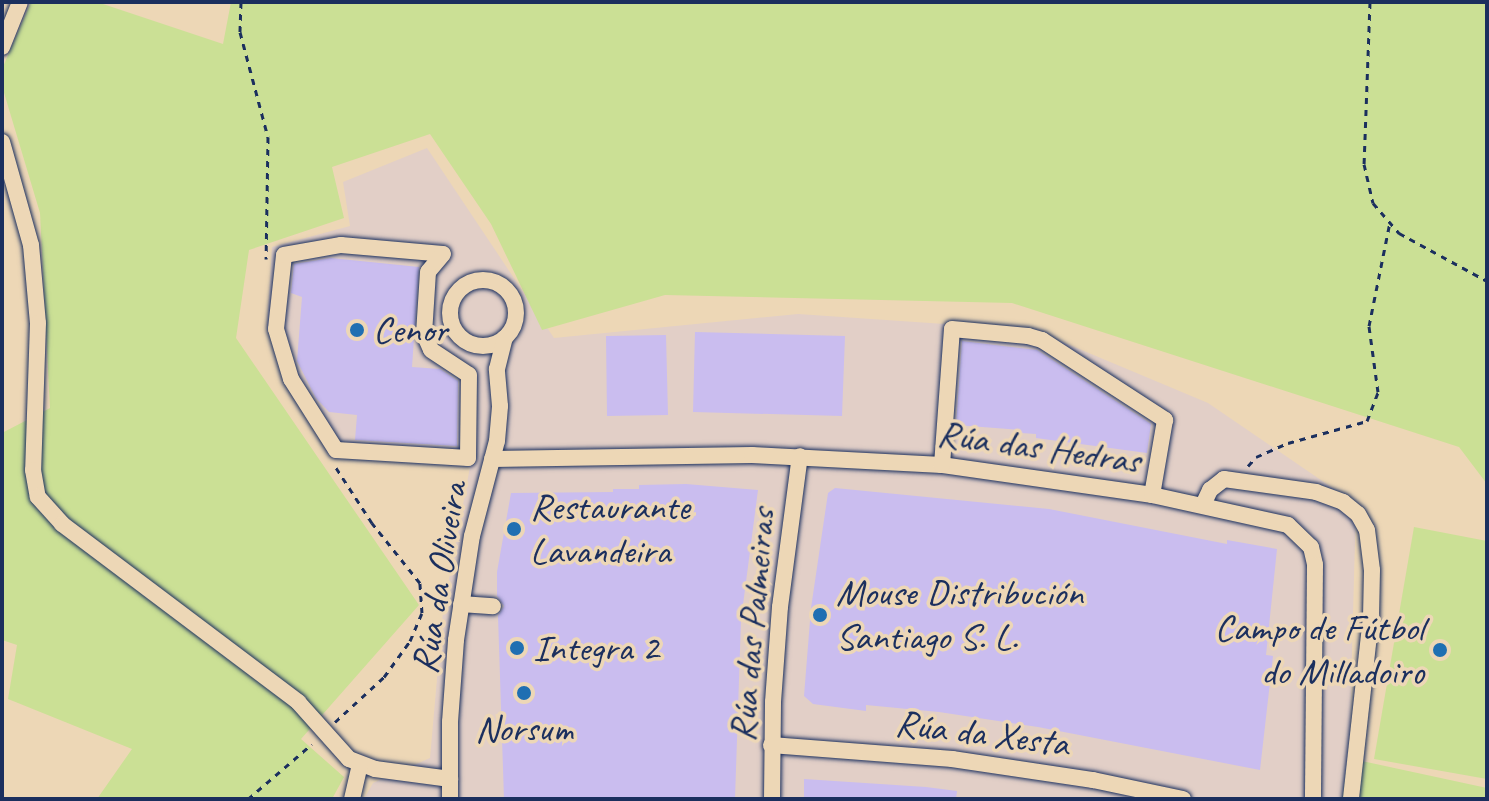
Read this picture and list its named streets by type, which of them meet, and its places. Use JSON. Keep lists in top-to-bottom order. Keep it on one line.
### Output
{"streets":{"street":["Rúa das Hedras","Rúa da Oliveira","Rúa das Palmeiras","Rúa da Xesta"]},"crossings":[["Rúa das Hedras","Rúa da Oliveira"],["Rúa das Hedras","Rúa das Palmeiras"],["Rúa das Palmeiras","Rúa da Xesta"]],"places":["Cenor","Restaurante Lavandeira","Mouse Distribución Santiago S. L.","Integra 2","Campo de Fútbol do Milladoiro","Norsum"]}
